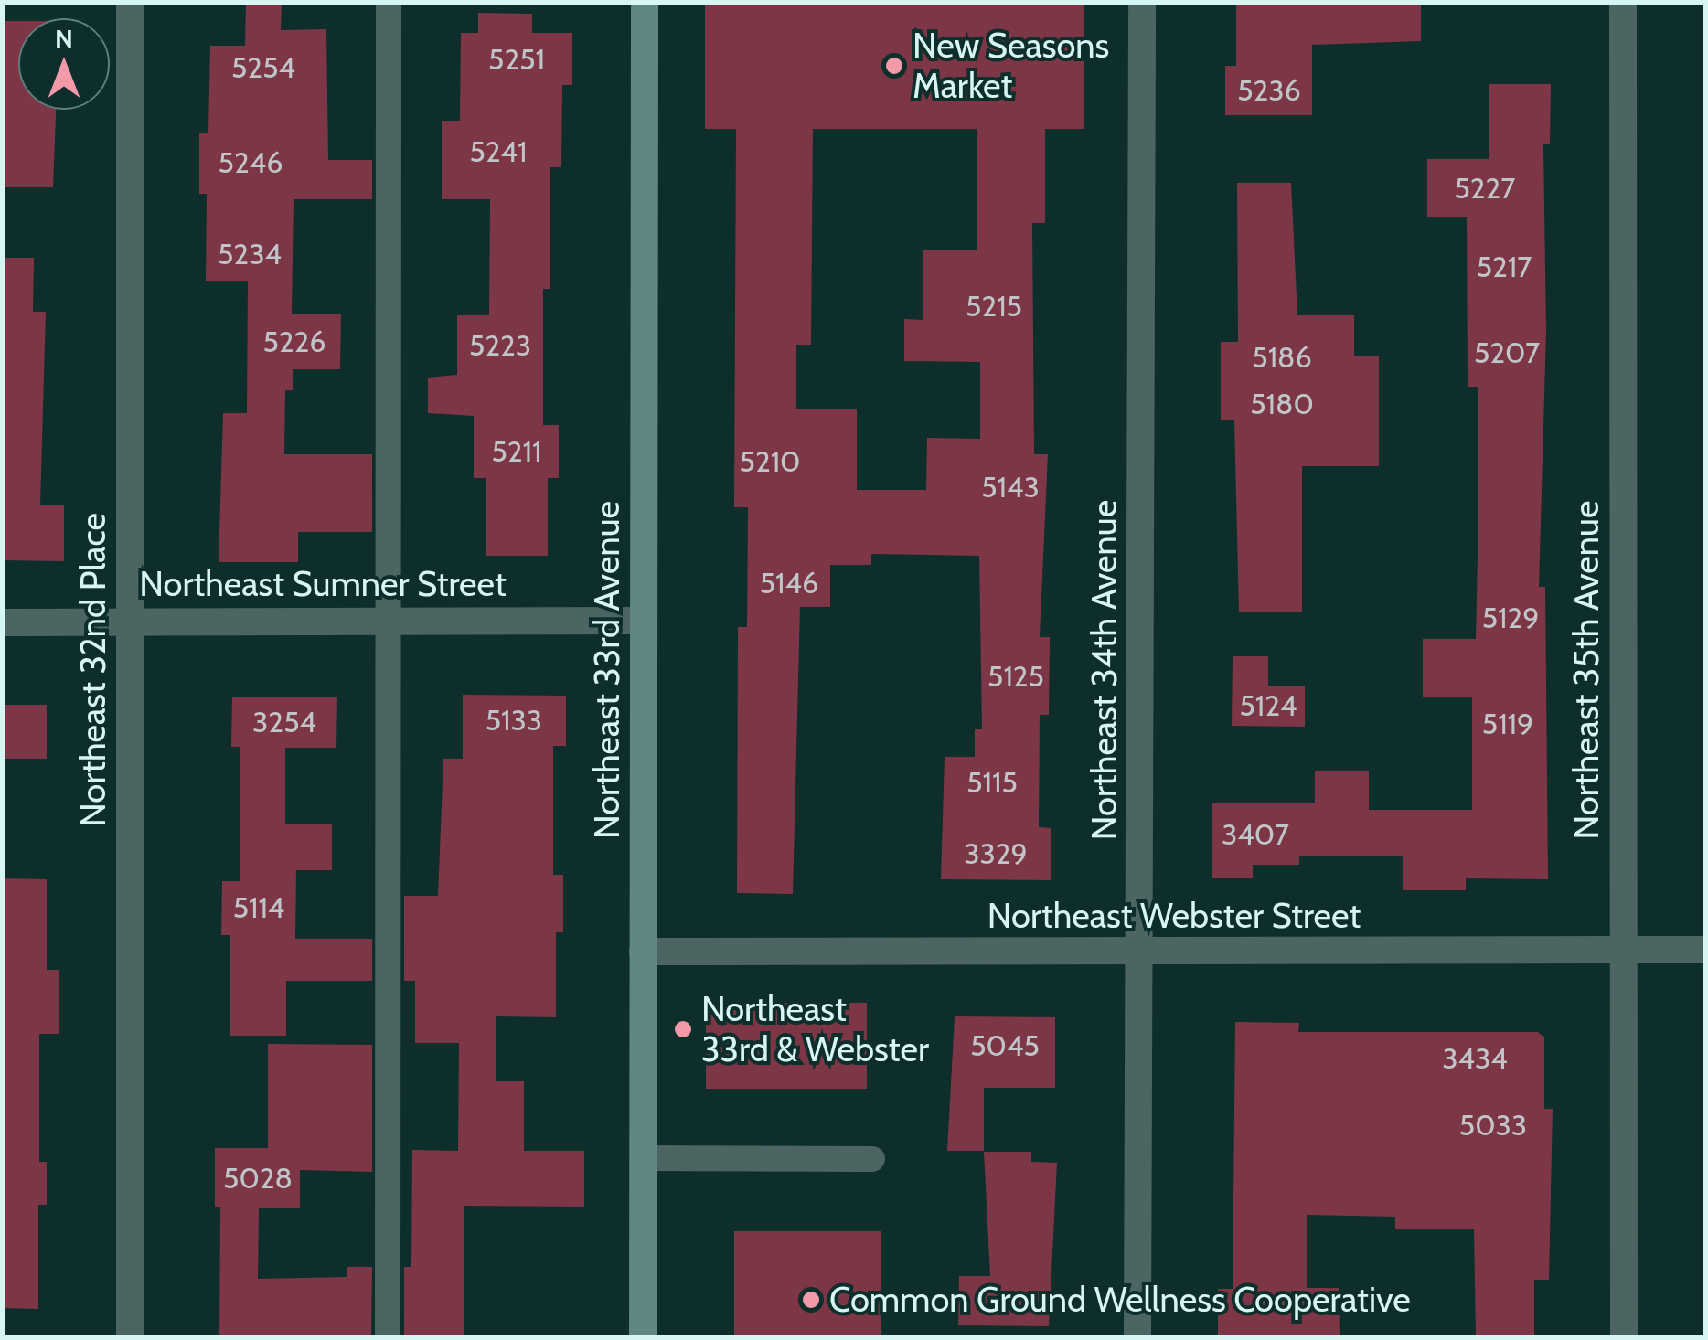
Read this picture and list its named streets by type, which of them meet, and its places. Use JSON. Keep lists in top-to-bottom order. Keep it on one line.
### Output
{"streets":{"main road":["Northeast 33rd Avenue"],"street":["Northeast Sumner Street","Northeast 32nd Place","Northeast 34th Avenue","Northeast 35th Avenue","Northeast Webster Street"]},"crossings":[["Northeast Sumner Street","Northeast 32nd Place"],["Northeast Sumner Street","Northeast 33rd Avenue"],["Northeast 33rd Avenue","Northeast Webster Street"],["Northeast 34th Avenue","Northeast Webster Street"],["Northeast 35th Avenue","Northeast Webster Street"]],"places":["New Seasons Market","Northeast 33rd & Webster","Common Ground Wellness Cooperative"],"house_numbers":["5251","5254","5236","5241","5246","5227","5234","5217","5215","5226","5223","5207","5186","5180","5211","5210","5143","5146","5129","5125","5124","5133","3254","5119","5115","3407","3329","5114","5045","3434","5033","5028"],"north":"top"}
